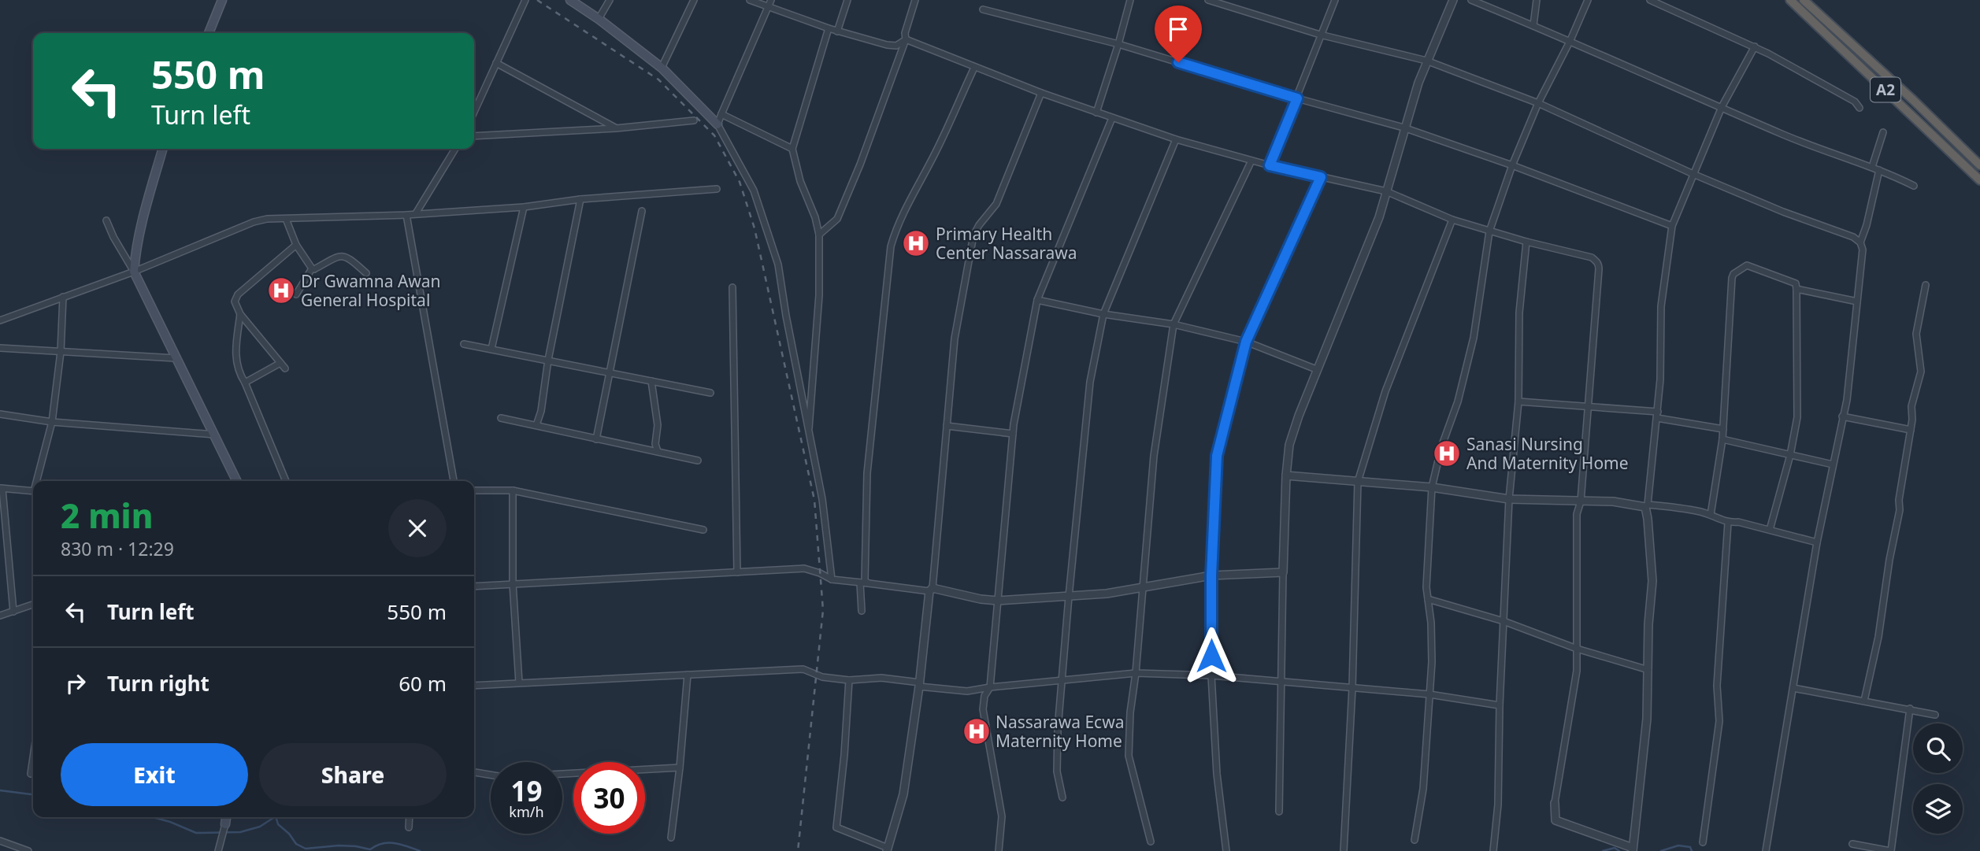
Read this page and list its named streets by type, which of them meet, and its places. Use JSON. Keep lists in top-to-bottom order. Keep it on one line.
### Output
{"streets":{"highway":["A2"]},"places":{"hospital":["Primary Health Center Nassarawa","Dr Gwamna Awan General Hospital","Sanasi Nursing And Maternity Home","Nassarawa Ecwa Maternity Home"]},"page":{"turn":["550 m","Turn left"],"heading":["2 min","830 m · 12:29"],"list":[{"name":"Turn left","value":"550 m"},{"name":"Turn right","value":"60 m"}],"buttons":["Exit","Share"],"speed":"19 km/h","limit":"30"}}
